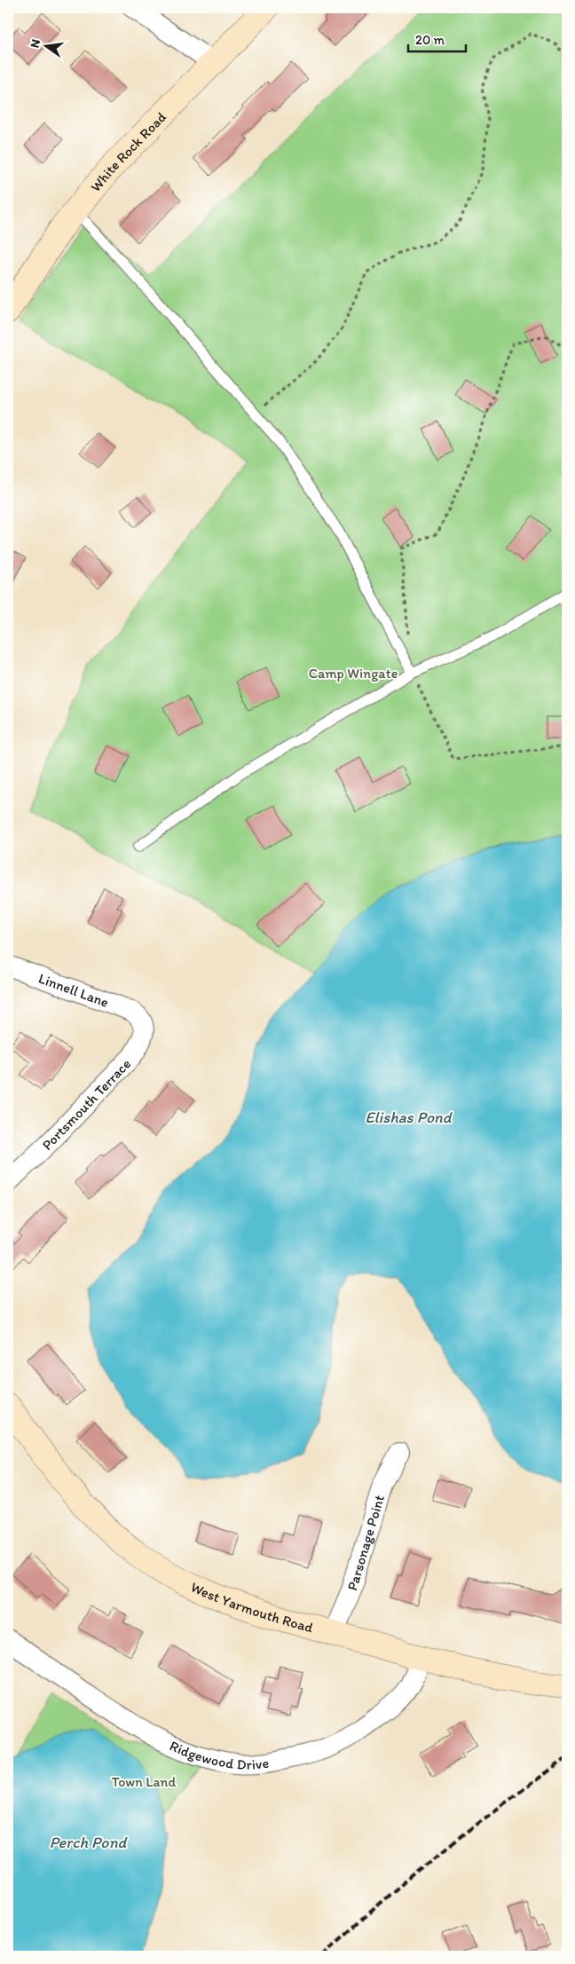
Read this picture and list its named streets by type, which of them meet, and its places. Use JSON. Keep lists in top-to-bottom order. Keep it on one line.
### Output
{"streets":{"main road":["White Rock Road","West Yarmouth Road"],"street":["Linnell Lane","Portsmouth Terrace","Parsonage Point","Ridgewood Drive"]},"crossings":[["Linnell Lane","Portsmouth Terrace"],["Parsonage Point","West Yarmouth Road"],["West Yarmouth Road","Ridgewood Drive"]],"water":["Elishas Pond","Perch Pond"],"parks":["Camp Wingate","Town Land"],"scale_bar":"20 m","north":"left"}
